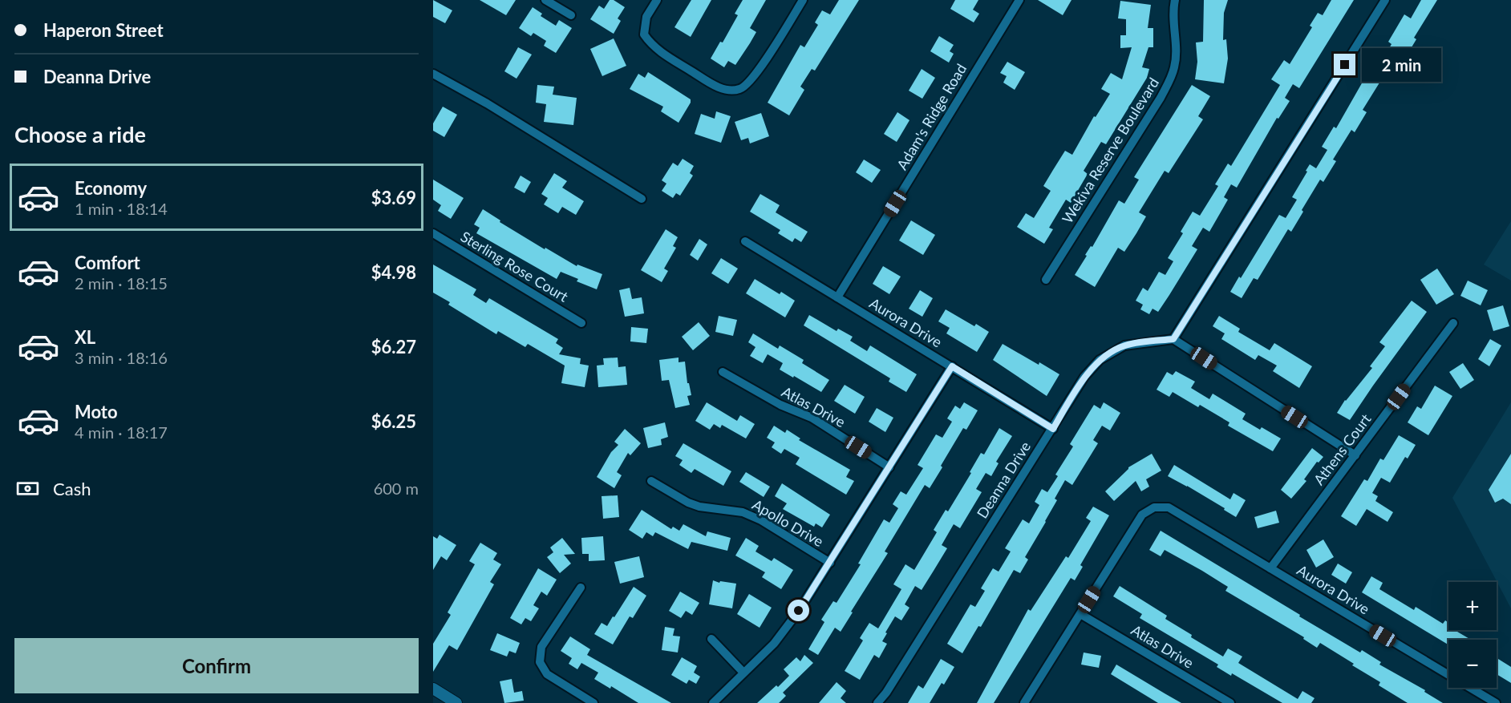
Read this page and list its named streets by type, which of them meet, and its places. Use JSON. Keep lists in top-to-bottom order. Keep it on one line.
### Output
{"streets":{"street":["Adam's Ridge Road","Wekiva Reserve Boulevard","Sterling Rose Court","Aurora Drive","Atlas Drive","Athens Court","Deanna Drive","Apollo Drive"]},"crossings":[["Adam's Ridge Road","Aurora Drive"],["Aurora Drive","Atlas Drive"],["Aurora Drive","Athens Court"],["Aurora Drive","Deanna Drive"]],"page":{"banner":["Haperon Street","Deanna Drive"],"bubble":"2 min","heading":"Choose a ride","list":[{"name":"Economy","note":"1 min · 18:14","value":"$3.69"},{"name":"Comfort","note":"2 min · 18:15","value":"$4.98"},{"name":"XL","note":"3 min · 18:16","value":"$6.27"},{"name":"Moto","note":"4 min · 18:17","value":"$6.25"}],"pay":["Cash","600 m"],"map_buttons":["+","−"],"buttons":"Confirm"}}
